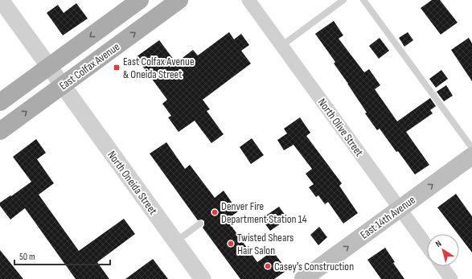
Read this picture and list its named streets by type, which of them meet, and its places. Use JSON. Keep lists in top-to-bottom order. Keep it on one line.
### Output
{"streets":{"main road":["East Colfax Avenue","East 14th Avenue"],"street":["North Olive Street","North Oneida Street"]},"crossings":[["East Colfax Avenue","North Oneida Street"],["North Olive Street","East 14th Avenue"]],"one_way":["East 14th Avenue"],"places":{"transit":["East Colfax Avenue & Oneida Street"],"other":["Denver Fire Department Station 14","Twisted Shears Hair Salon","Casey's Construction"]},"scale_bar":"50 m","north":"top left"}
